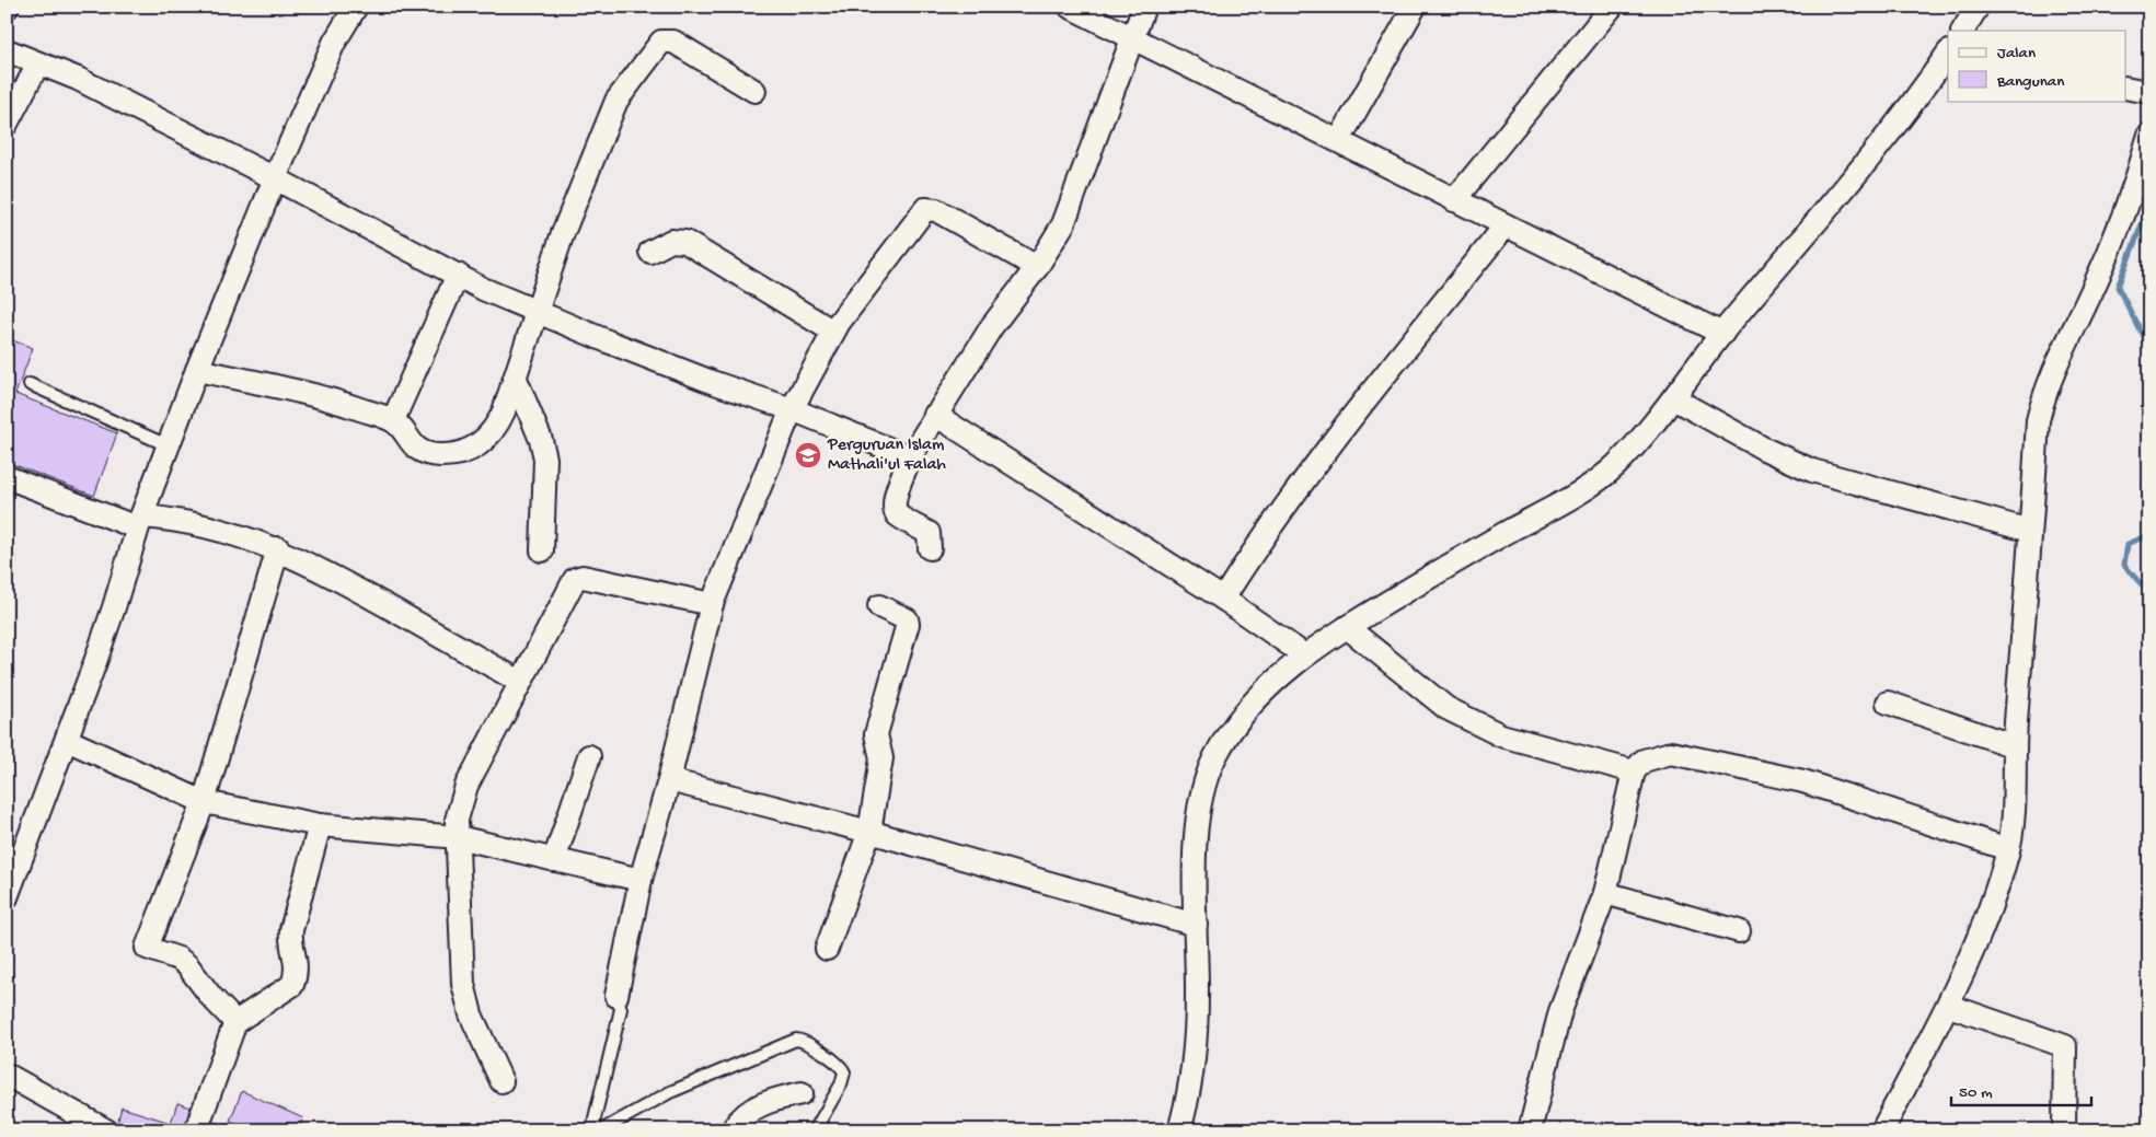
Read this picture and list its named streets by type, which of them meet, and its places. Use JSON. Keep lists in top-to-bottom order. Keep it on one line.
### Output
{"places":{"school or university":["Perguruan Islam Mathali'ul Falah"]},"legend":["Jalan","Bangunan"],"scale_bar":"50 m"}
